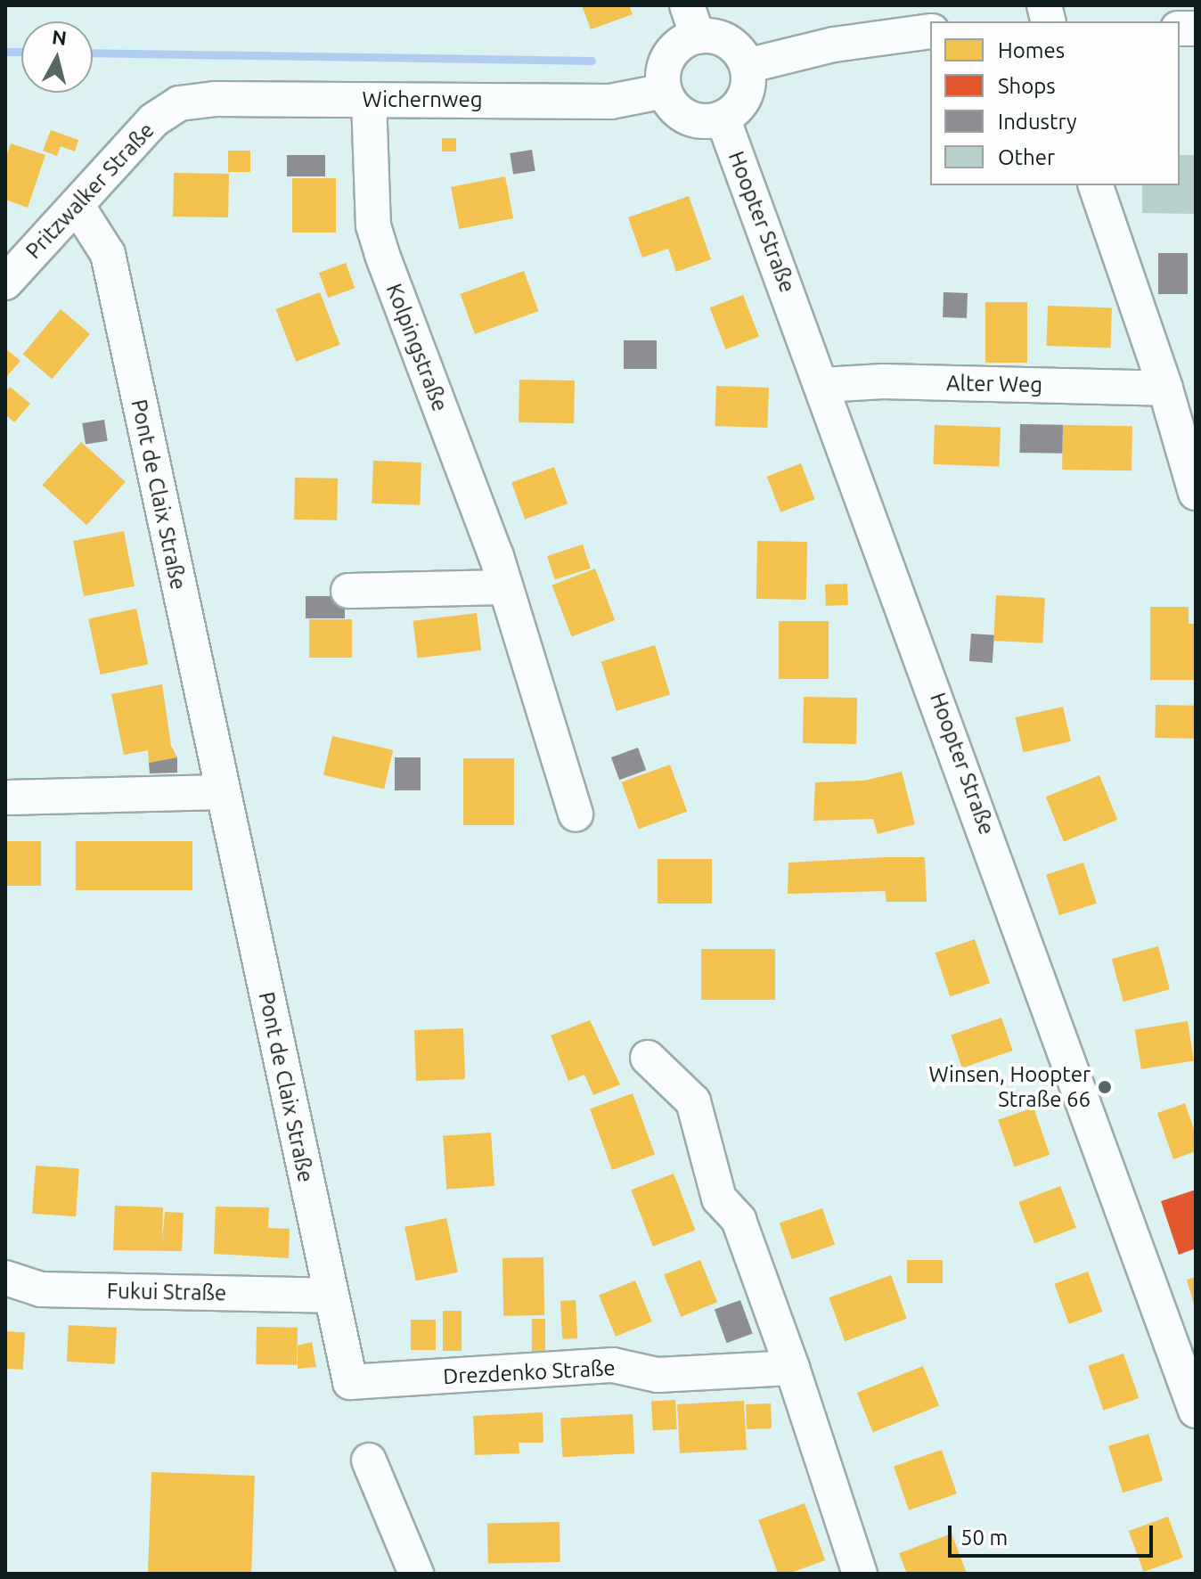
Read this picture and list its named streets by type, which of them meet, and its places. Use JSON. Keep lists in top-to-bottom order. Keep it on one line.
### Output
{"streets":{"street":["Wichernweg","Pritzwalker Straße","Hoopter Straße","Kolpingstraße","Alter Weg","Pont de Claix Straße","Fukui Straße","Drezdenko Straße"]},"crossings":[["Wichernweg","Pritzwalker Straße"],["Wichernweg","Hoopter Straße"],["Wichernweg","Kolpingstraße"],["Pritzwalker Straße","Pont de Claix Straße"],["Hoopter Straße","Alter Weg"],["Pont de Claix Straße","Fukui Straße"],["Pont de Claix Straße","Drezdenko Straße"]],"places":["Winsen, Hoopter Straße 66"],"legend":["Homes","Shops","Industry","Other"],"scale_bar":"50 m","north":"top"}
